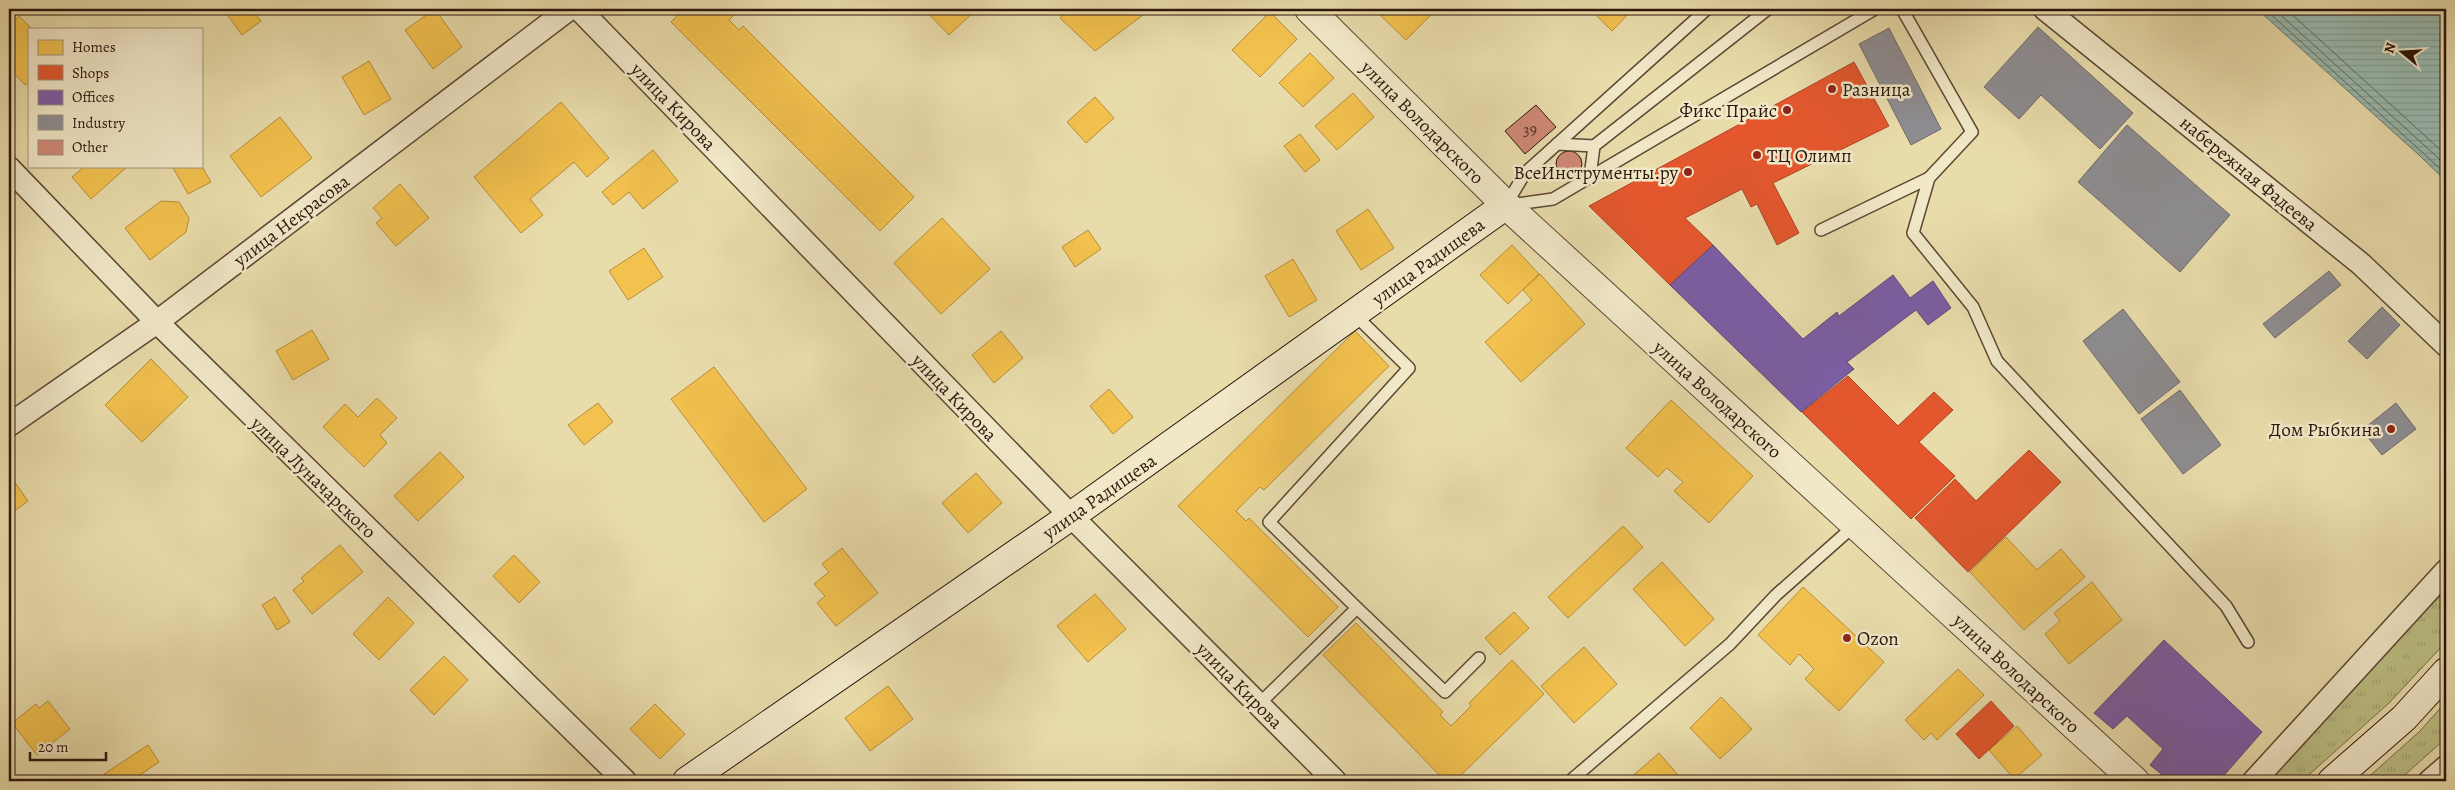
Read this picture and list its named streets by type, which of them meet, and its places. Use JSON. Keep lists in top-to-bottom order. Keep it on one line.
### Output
{"streets":{"main road":["улица Володарского","улица Радищева"],"street":["улица Кирова","набережная Фадеева","улица Некрасова","улица Луначарского"]},"crossings":[["улица Кирова","улица Радищева"],["улица Володарского","улица Радищева"],["улица Некрасова","улица Луначарского"]],"places":["Разница","Фикс Прайс","ТЦ Олимп","ВсеИнструменты.ру","Дом Рыбкина","Ozon"],"house_numbers":["39"],"legend":["Homes","Shops","Offices","Industry","Other"],"scale_bar":"20 m","north":"left"}
